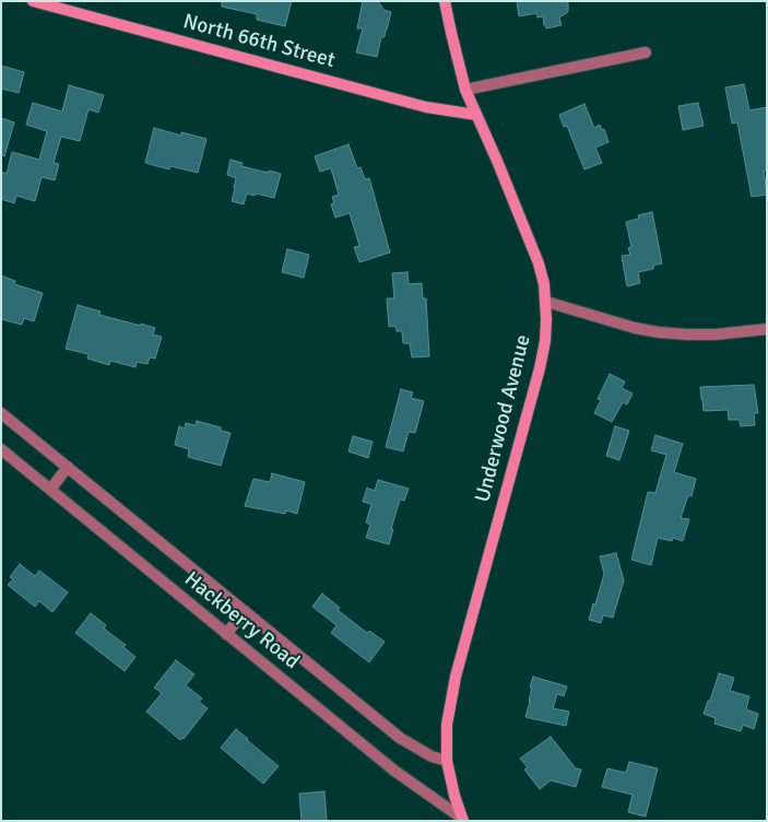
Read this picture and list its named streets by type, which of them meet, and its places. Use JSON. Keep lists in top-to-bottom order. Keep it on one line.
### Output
{"streets":{"main road":["North 66th Street","Underwood Avenue"],"street":["Hackberry Road"]},"crossings":[["North 66th Street","Underwood Avenue"],["Underwood Avenue","Hackberry Road"]]}
